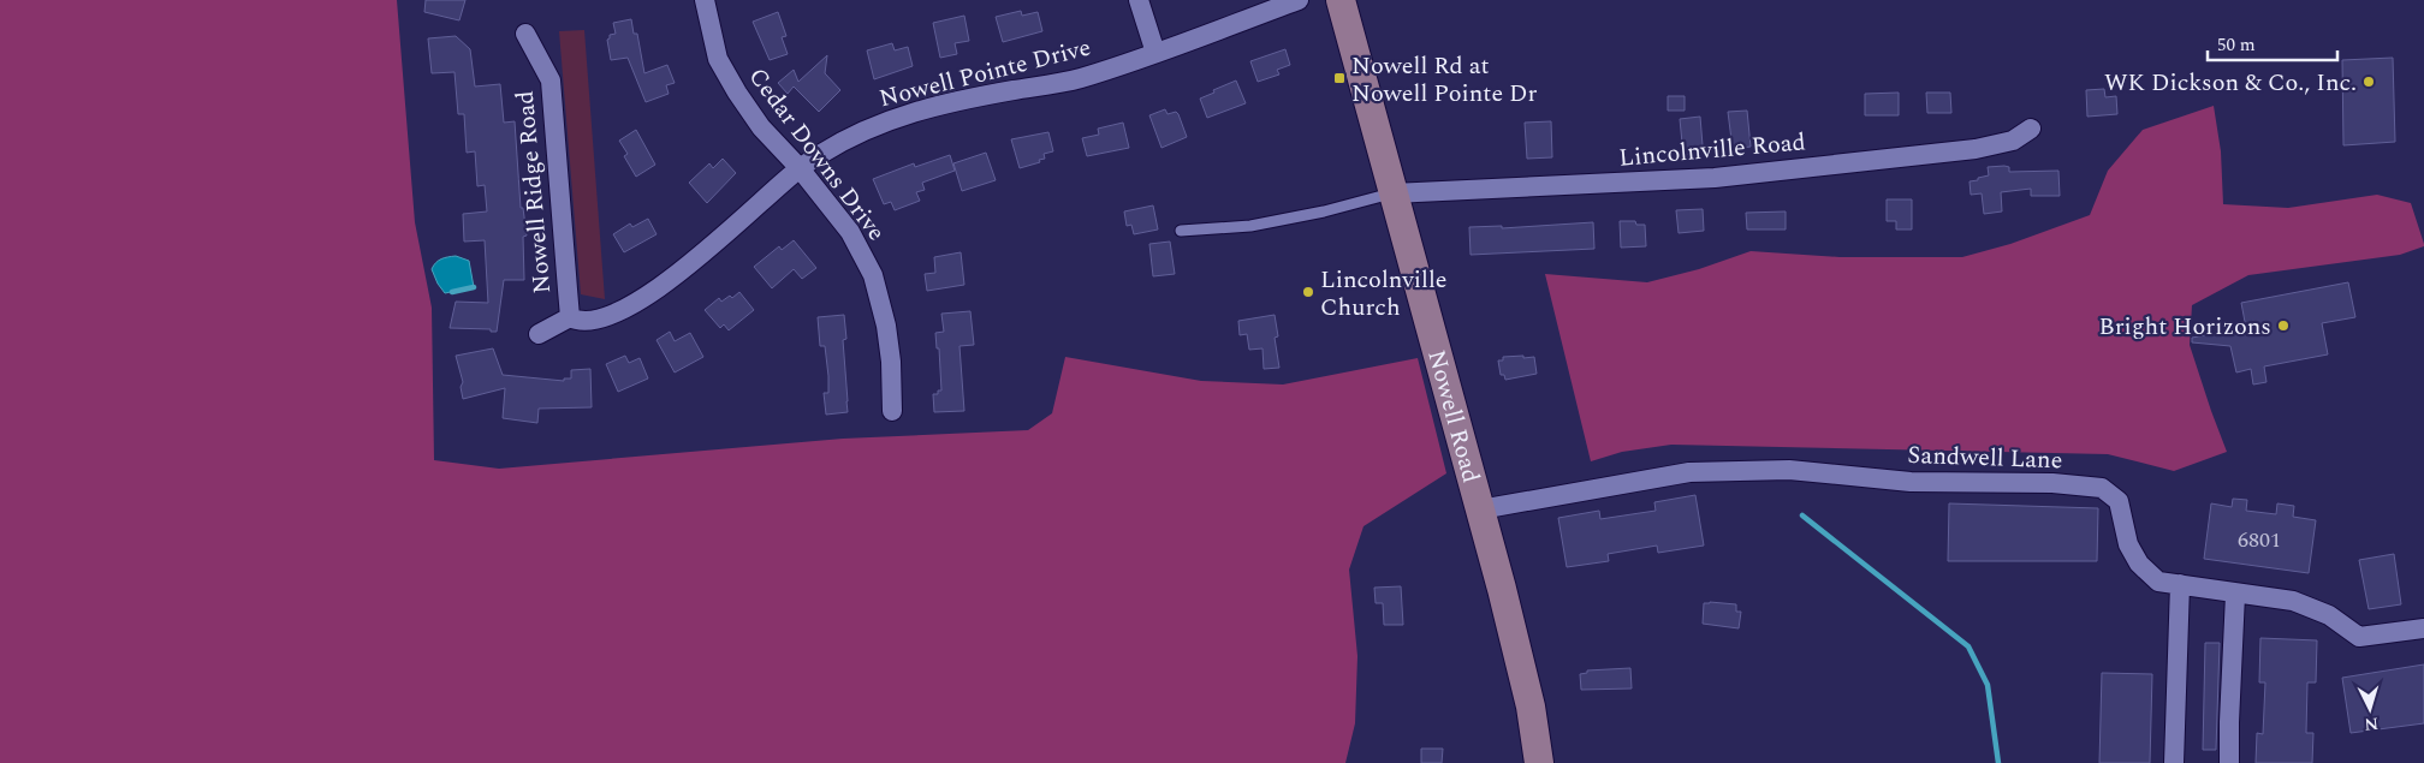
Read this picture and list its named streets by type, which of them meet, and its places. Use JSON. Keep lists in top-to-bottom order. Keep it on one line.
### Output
{"streets":{"street":["Nowell Pointe Drive","Lincolnville Road","Cedar Downs Drive","Nowell Ridge Road","Nowell Road","Sandwell Lane"]},"crossings":[["Nowell Pointe Drive","Cedar Downs Drive"],["Nowell Pointe Drive","Nowell Ridge Road"],["Lincolnville Road","Nowell Road"],["Nowell Road","Sandwell Lane"]],"places":{"transit":["Nowell Rd at Nowell Pointe Dr"],"other":["WK Dickson & Co., Inc.","Lincolnville Church","Bright Horizons"]},"house_numbers":["6801"],"scale_bar":"50 m","north":"bottom"}
